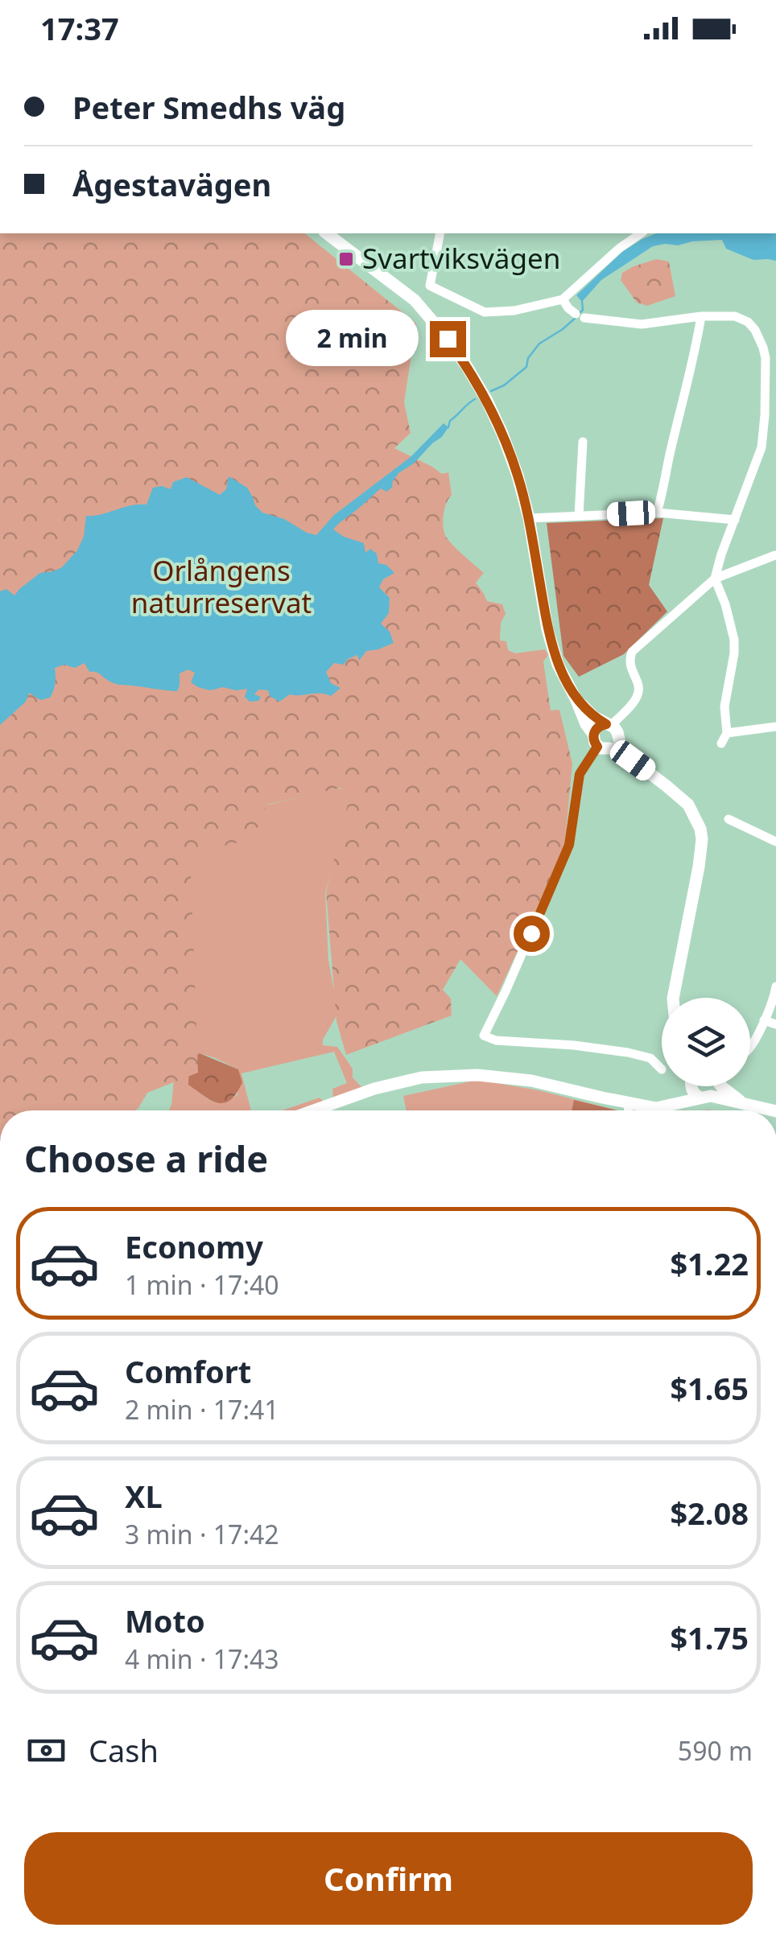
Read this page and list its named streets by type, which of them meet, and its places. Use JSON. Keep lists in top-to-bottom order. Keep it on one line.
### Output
{"parks":["Orlångens naturreservat"],"places":{"transit":["Svartviksvägen"]},"page":{"status":"17:37","banner":["Peter Smedhs väg","Ågestavägen"],"bubble":"2 min","heading":"Choose a ride","list":[{"name":"Economy","note":"1 min · 17:40","value":"$1.22"},{"name":"Comfort","note":"2 min · 17:41","value":"$1.65"},{"name":"XL","note":"3 min · 17:42","value":"$2.08"},{"name":"Moto","note":"4 min · 17:43","value":"$1.75"}],"pay":["Cash","590 m"],"buttons":"Confirm"}}
